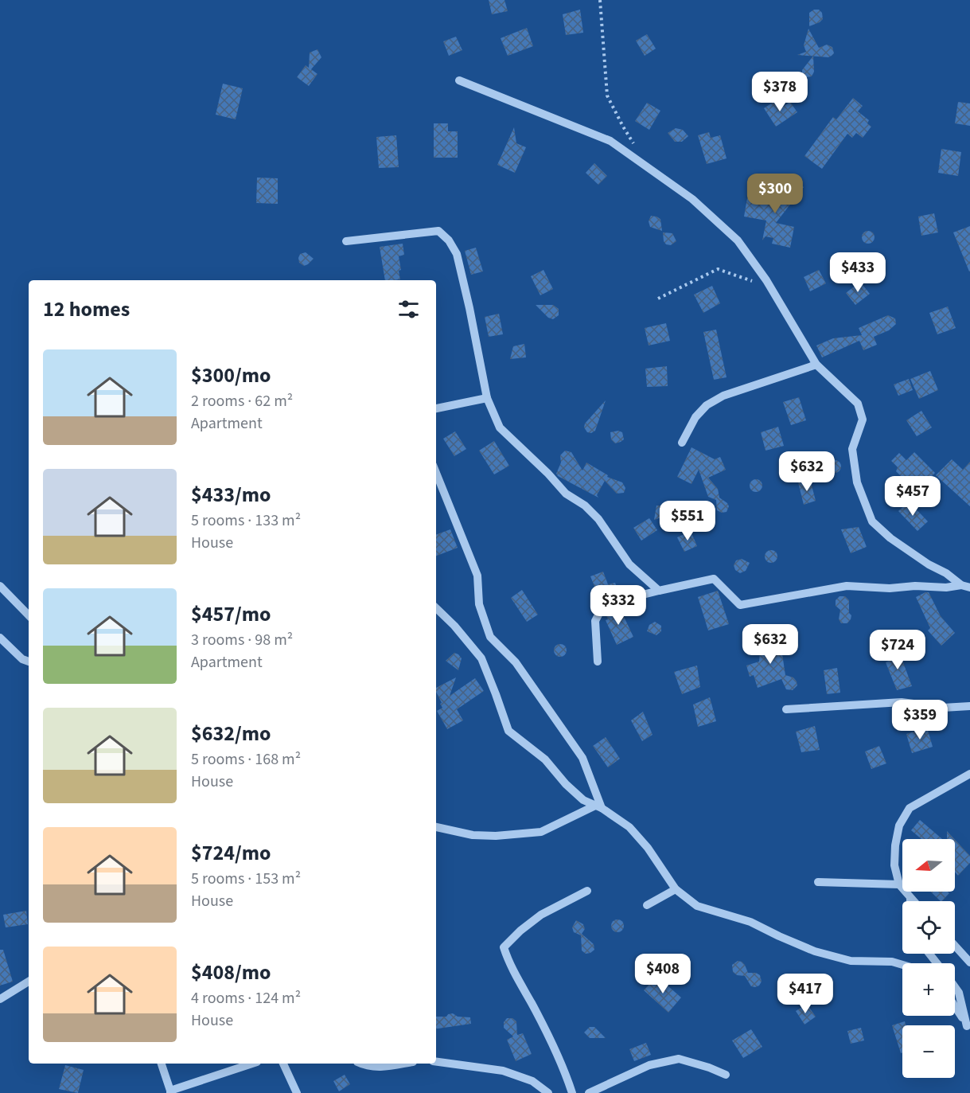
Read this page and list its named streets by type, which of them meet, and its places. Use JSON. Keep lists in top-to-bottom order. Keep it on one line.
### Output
{"north":"left","page":{"price":["$378","$300","$433","$632","$457","$551","$332","$632","$724","$359","$408","$417"],"heading":"12 homes","list":[{"name":"$300/mo","note":"2 rooms · 62 m² · Apartment"},{"name":"$433/mo","note":"5 rooms · 133 m² · House"},{"name":"$457/mo","note":"3 rooms · 98 m² · Apartment"},{"name":"$632/mo","note":"5 rooms · 168 m² · House"},{"name":"$724/mo","note":"5 rooms · 153 m² · House"},{"name":"$408/mo","note":"4 rooms · 124 m² · House"}],"map_buttons":["+","−"]}}
